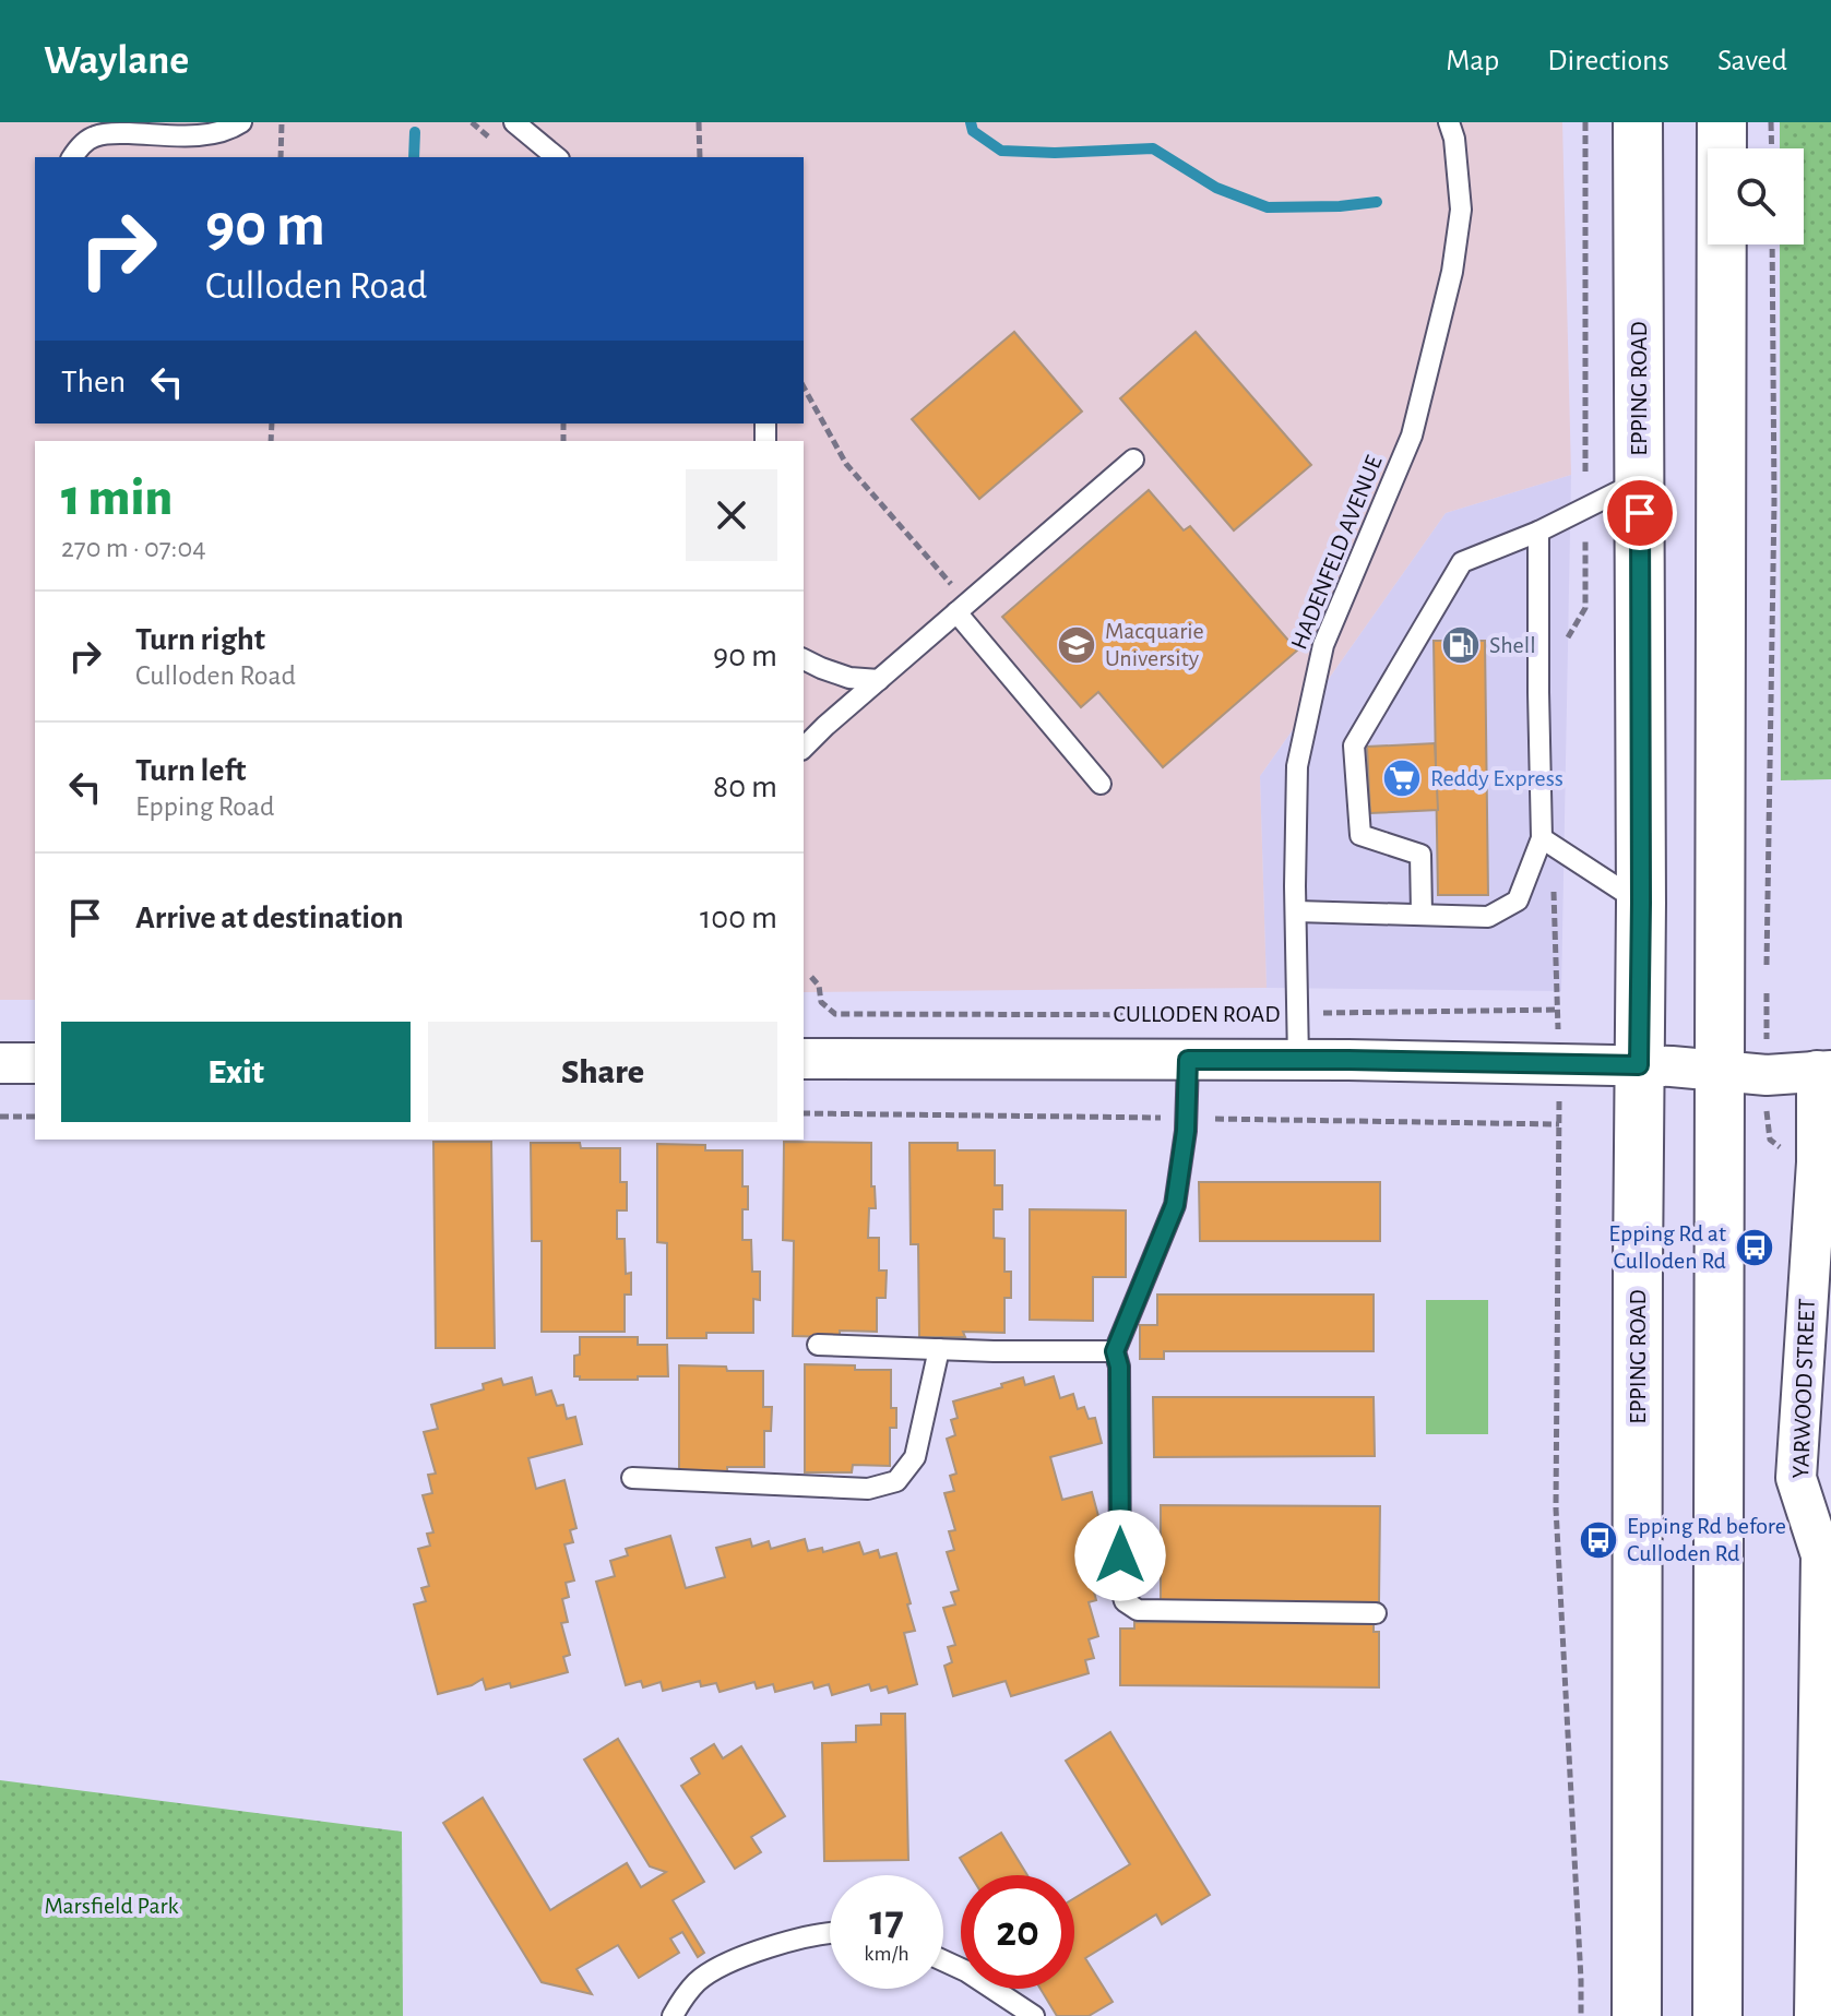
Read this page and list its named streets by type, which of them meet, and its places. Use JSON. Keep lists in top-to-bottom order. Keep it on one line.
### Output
{"streets":{"main road":["EPPING ROAD"],"street":["CULLODEN ROAD","YARWOOD STREET"],"lane":["HADENFELD AVENUE"]},"crossings":[["EPPING ROAD","CULLODEN ROAD"],["HADENFELD AVENUE","CULLODEN ROAD"],["CULLODEN ROAD","YARWOOD STREET"]],"parks":["Marsfield Park"],"places":{"school or university":["Macquarie University"],"fuel station":["Shell"],"supermarket":["Reddy Express"],"bus stop":["Epping Rd at Culloden Rd","Epping Rd before Culloden Rd"]},"page":{"header":"Waylane","nav":["Map","Directions","Saved"],"turn":["90 m","Culloden Road"],"then":"Then","heading":["1 min","270 m · 07:04"],"list":[{"name":"Turn right","note":"Culloden Road","value":"90 m"},{"name":"Turn left","note":"Epping Road","value":"80 m"},{"name":"Arrive at destination","value":"100 m"}],"buttons":["Exit","Share"],"speed":"17 km/h","limit":"20"}}
